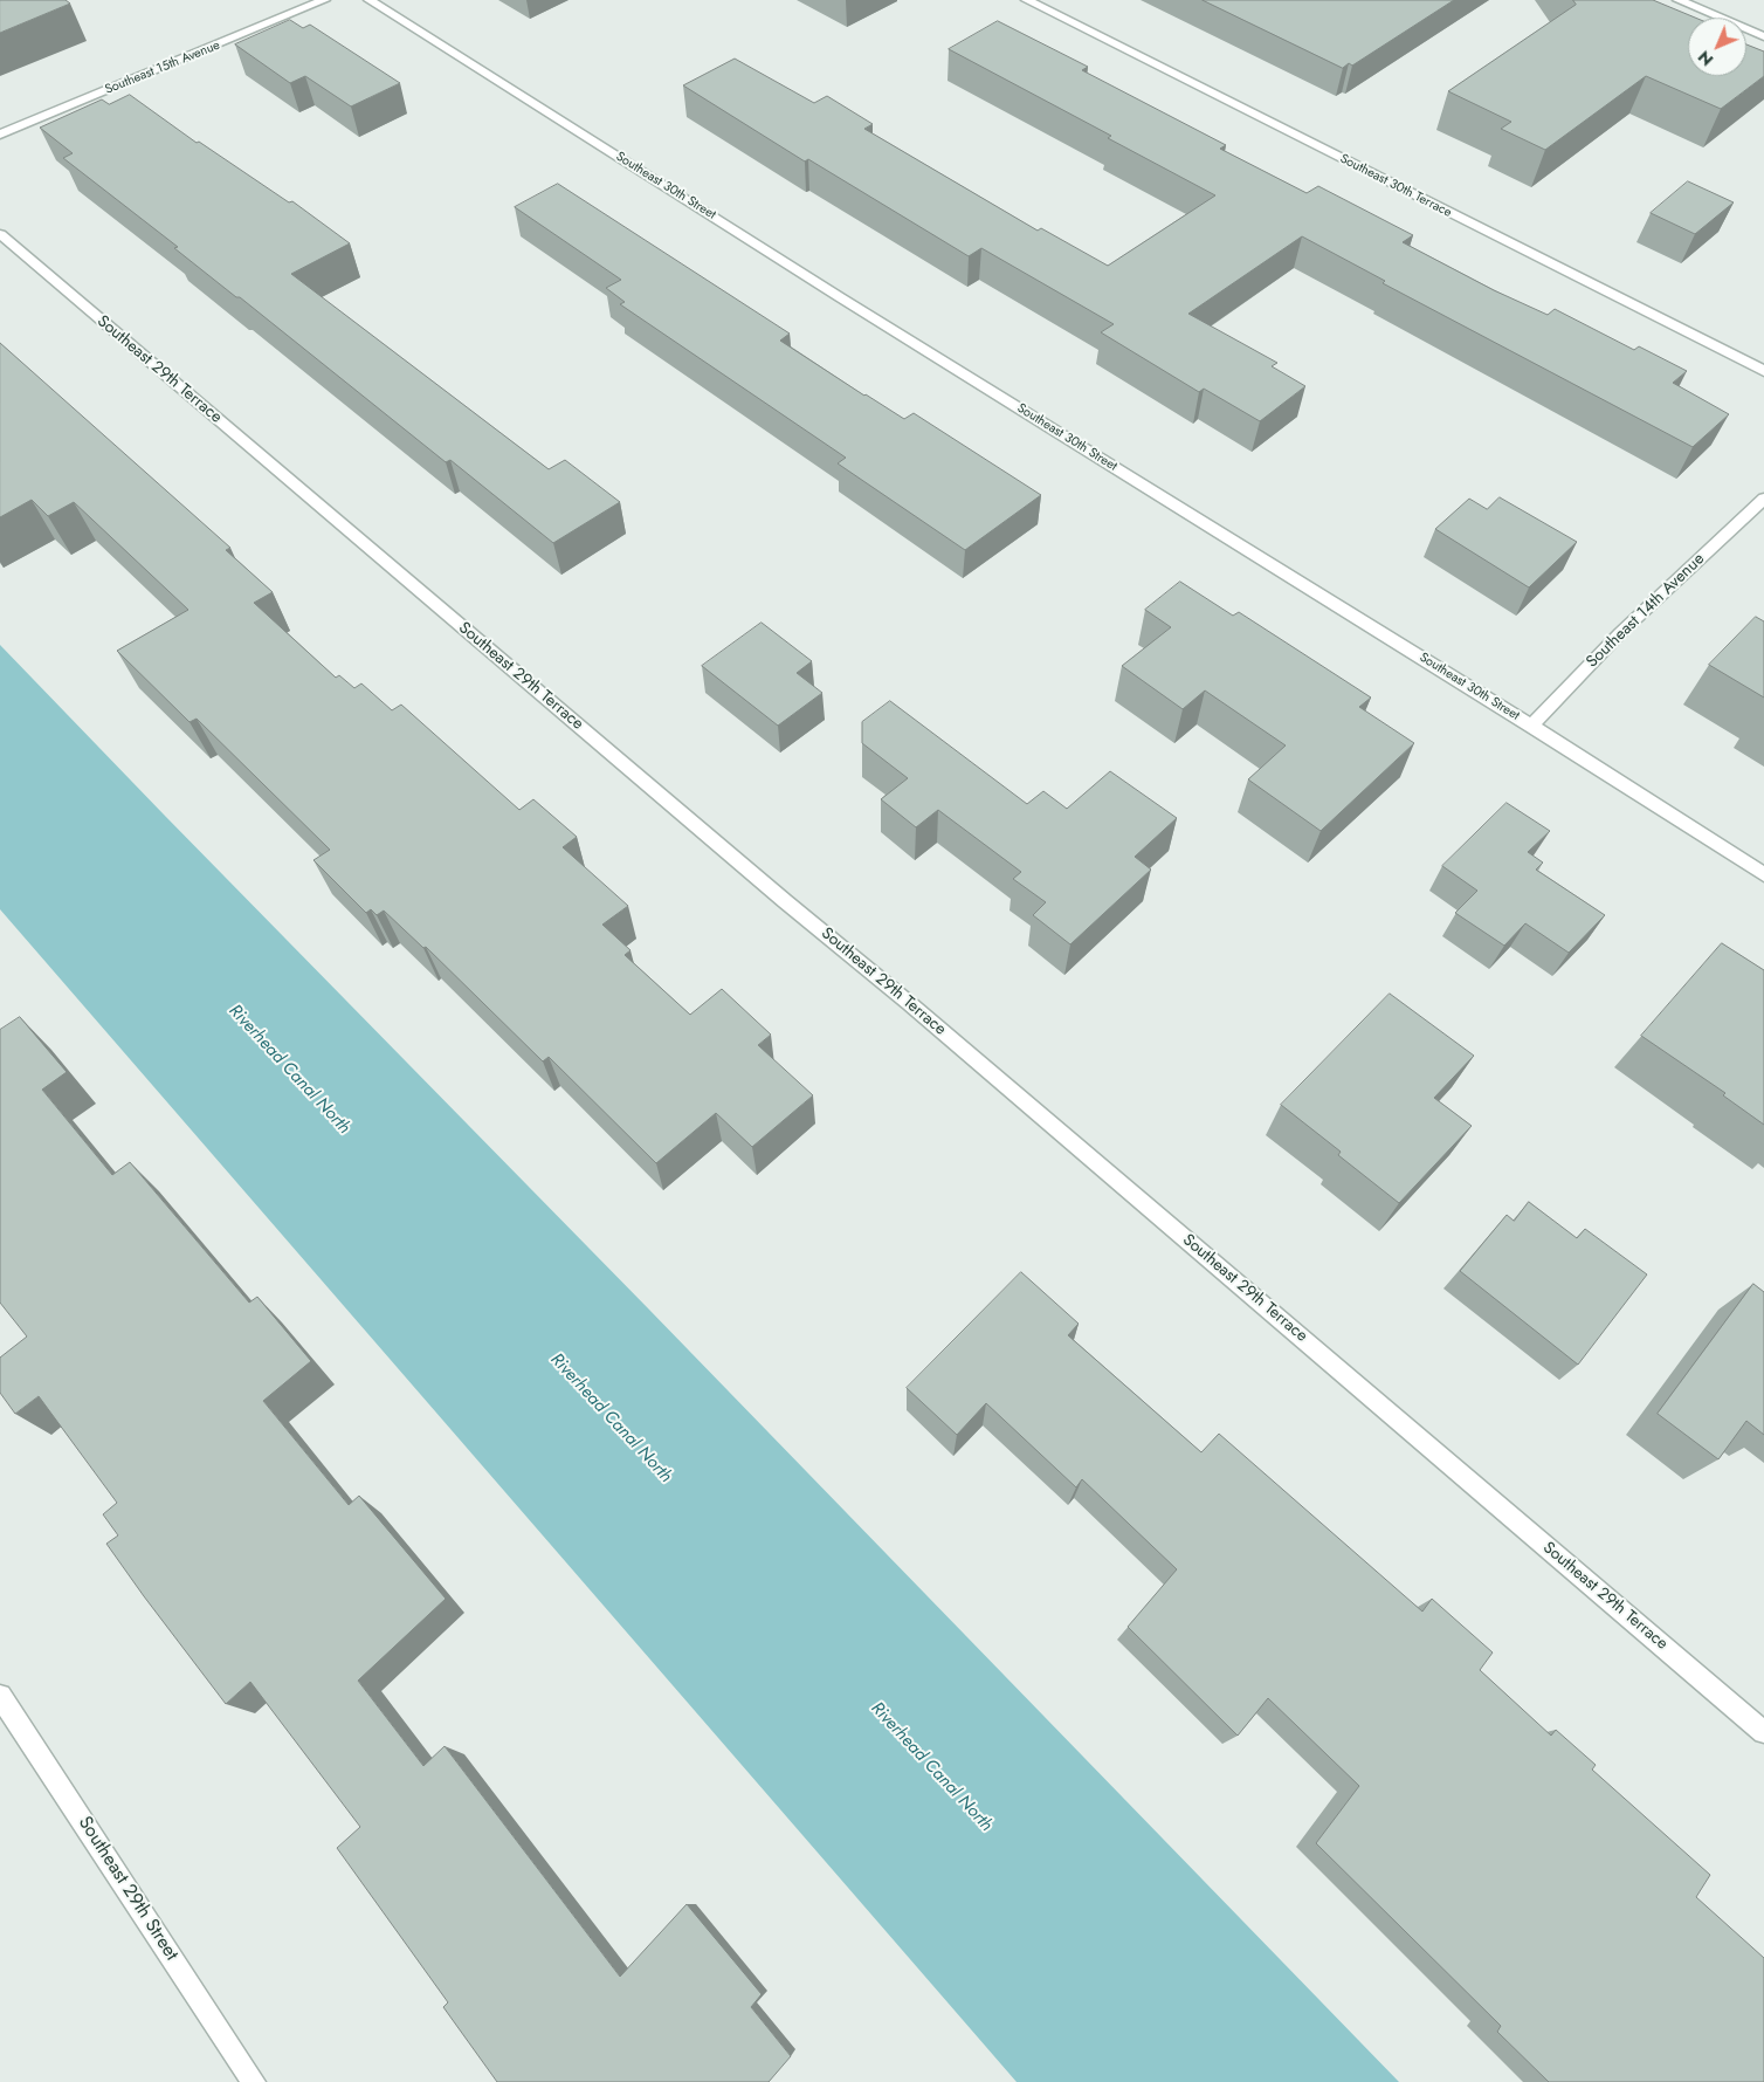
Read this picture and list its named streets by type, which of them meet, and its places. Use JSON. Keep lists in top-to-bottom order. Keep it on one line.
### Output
{"streets":{"street":["Southeast 15th Avenue","Southeast 30th Street","Southeast 30th Terrace","Southeast 29th Terrace","Southeast 14th Avenue","Southeast 29th Street"]},"crossings":[["Southeast 30th Street","Southeast 14th Avenue"]],"water":["Riverhead Canal North"],"north":"bottom left"}
